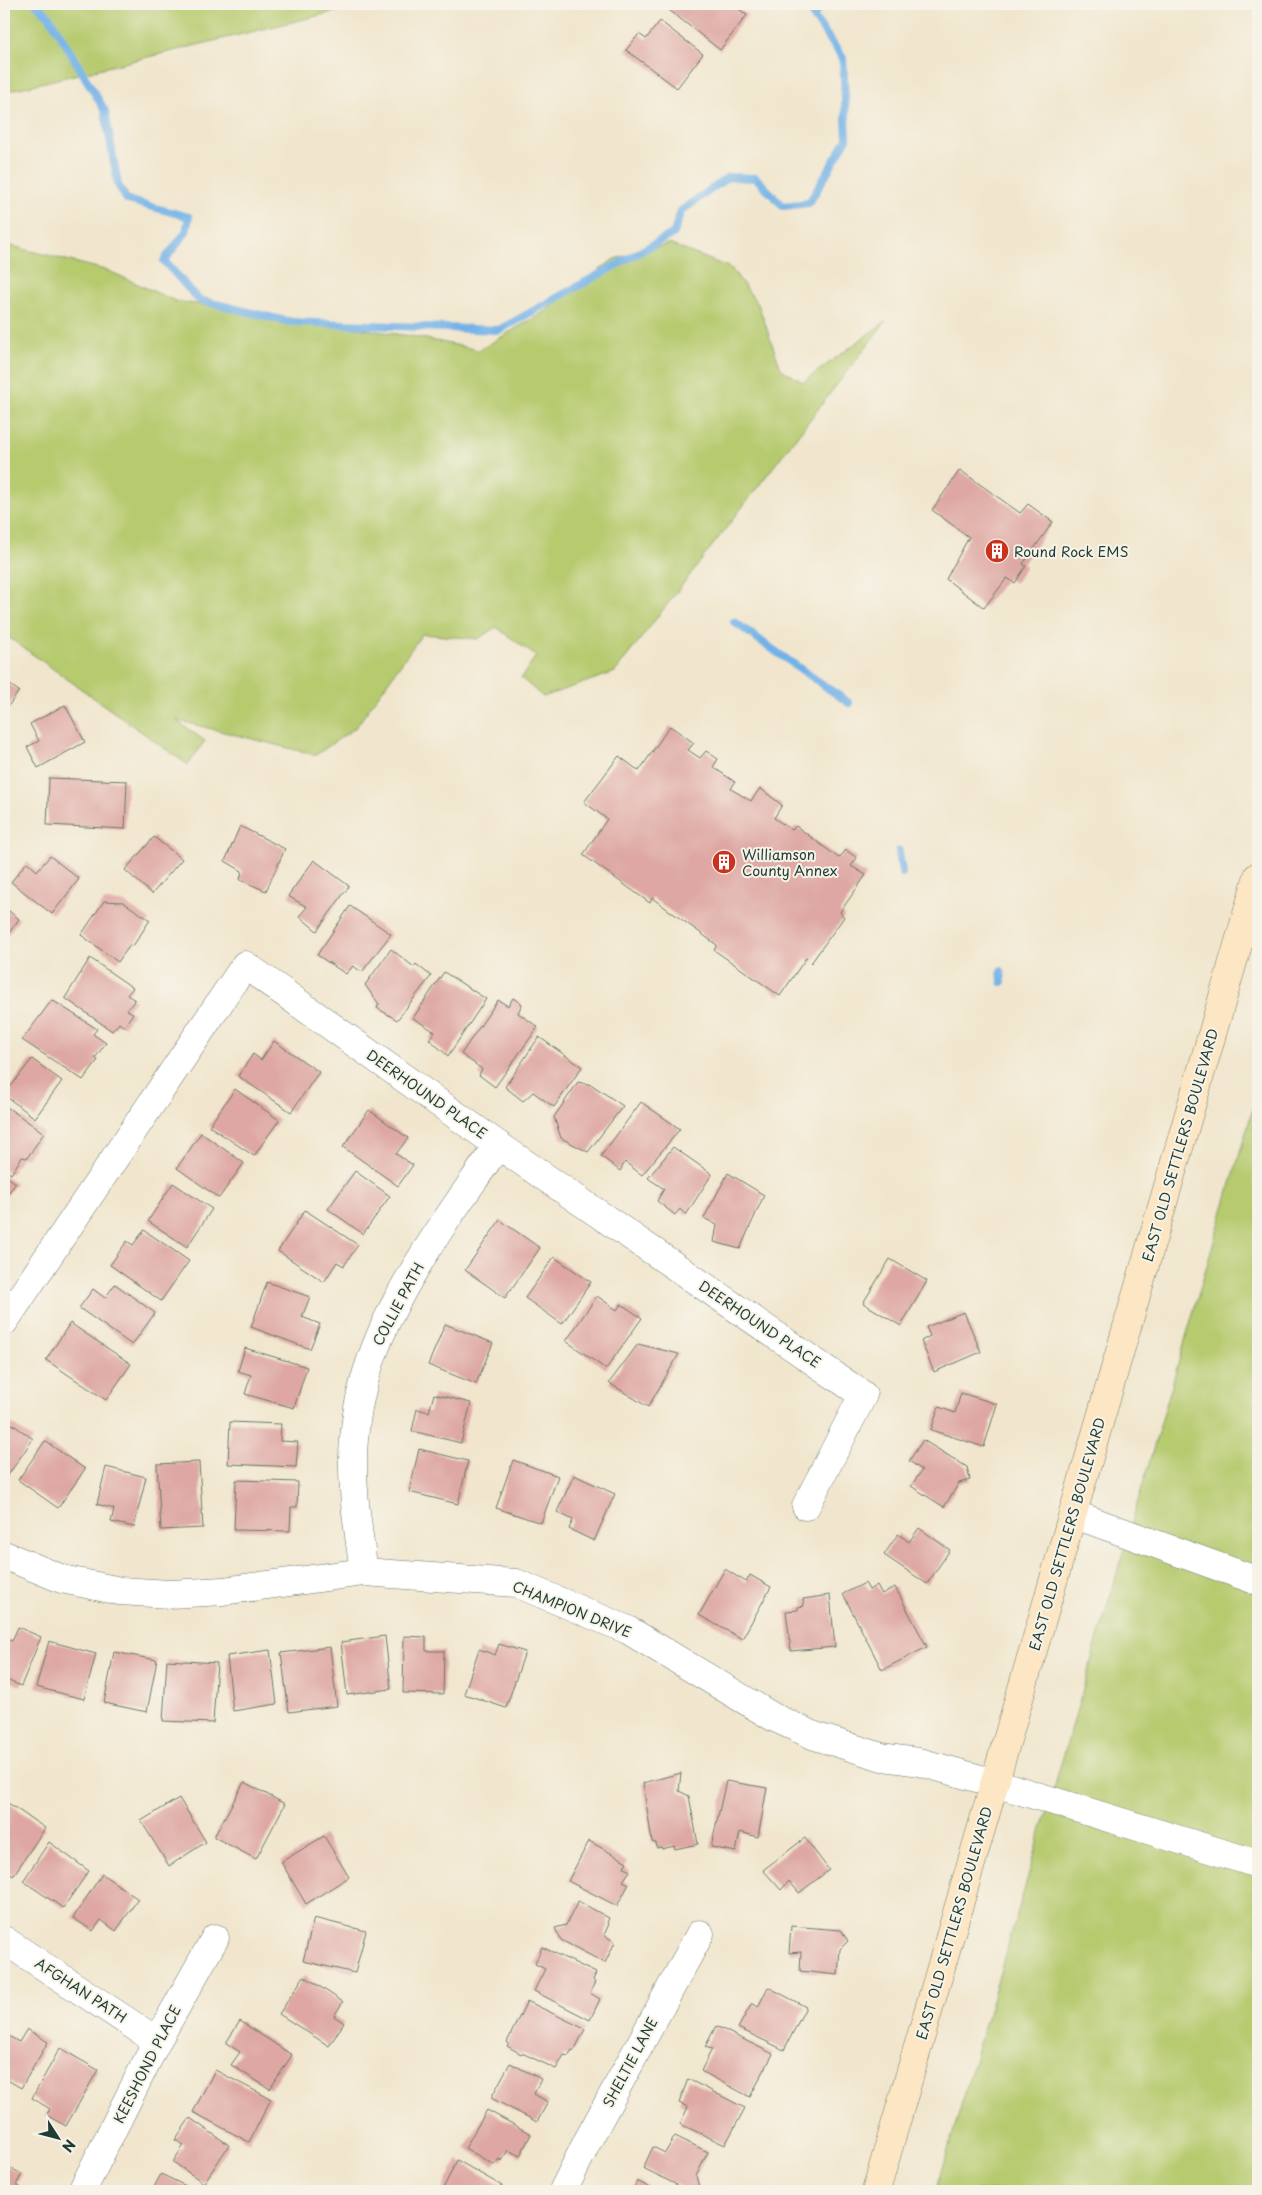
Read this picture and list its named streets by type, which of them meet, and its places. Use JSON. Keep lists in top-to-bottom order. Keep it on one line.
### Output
{"streets":{"main road":["EAST OLD SETTLERS BOULEVARD"],"street":["DEERHOUND PLACE","COLLIE PATH","CHAMPION DRIVE","AFGHAN PATH","SHELTIE LANE","KEESHOND PLACE"]},"crossings":[["DEERHOUND PLACE","COLLIE PATH"],["EAST OLD SETTLERS BOULEVARD","CHAMPION DRIVE"],["COLLIE PATH","CHAMPION DRIVE"],["AFGHAN PATH","KEESHOND PLACE"]],"places":{"building":["Round Rock EMS","Williamson County Annex"]},"north":"bottom right"}
